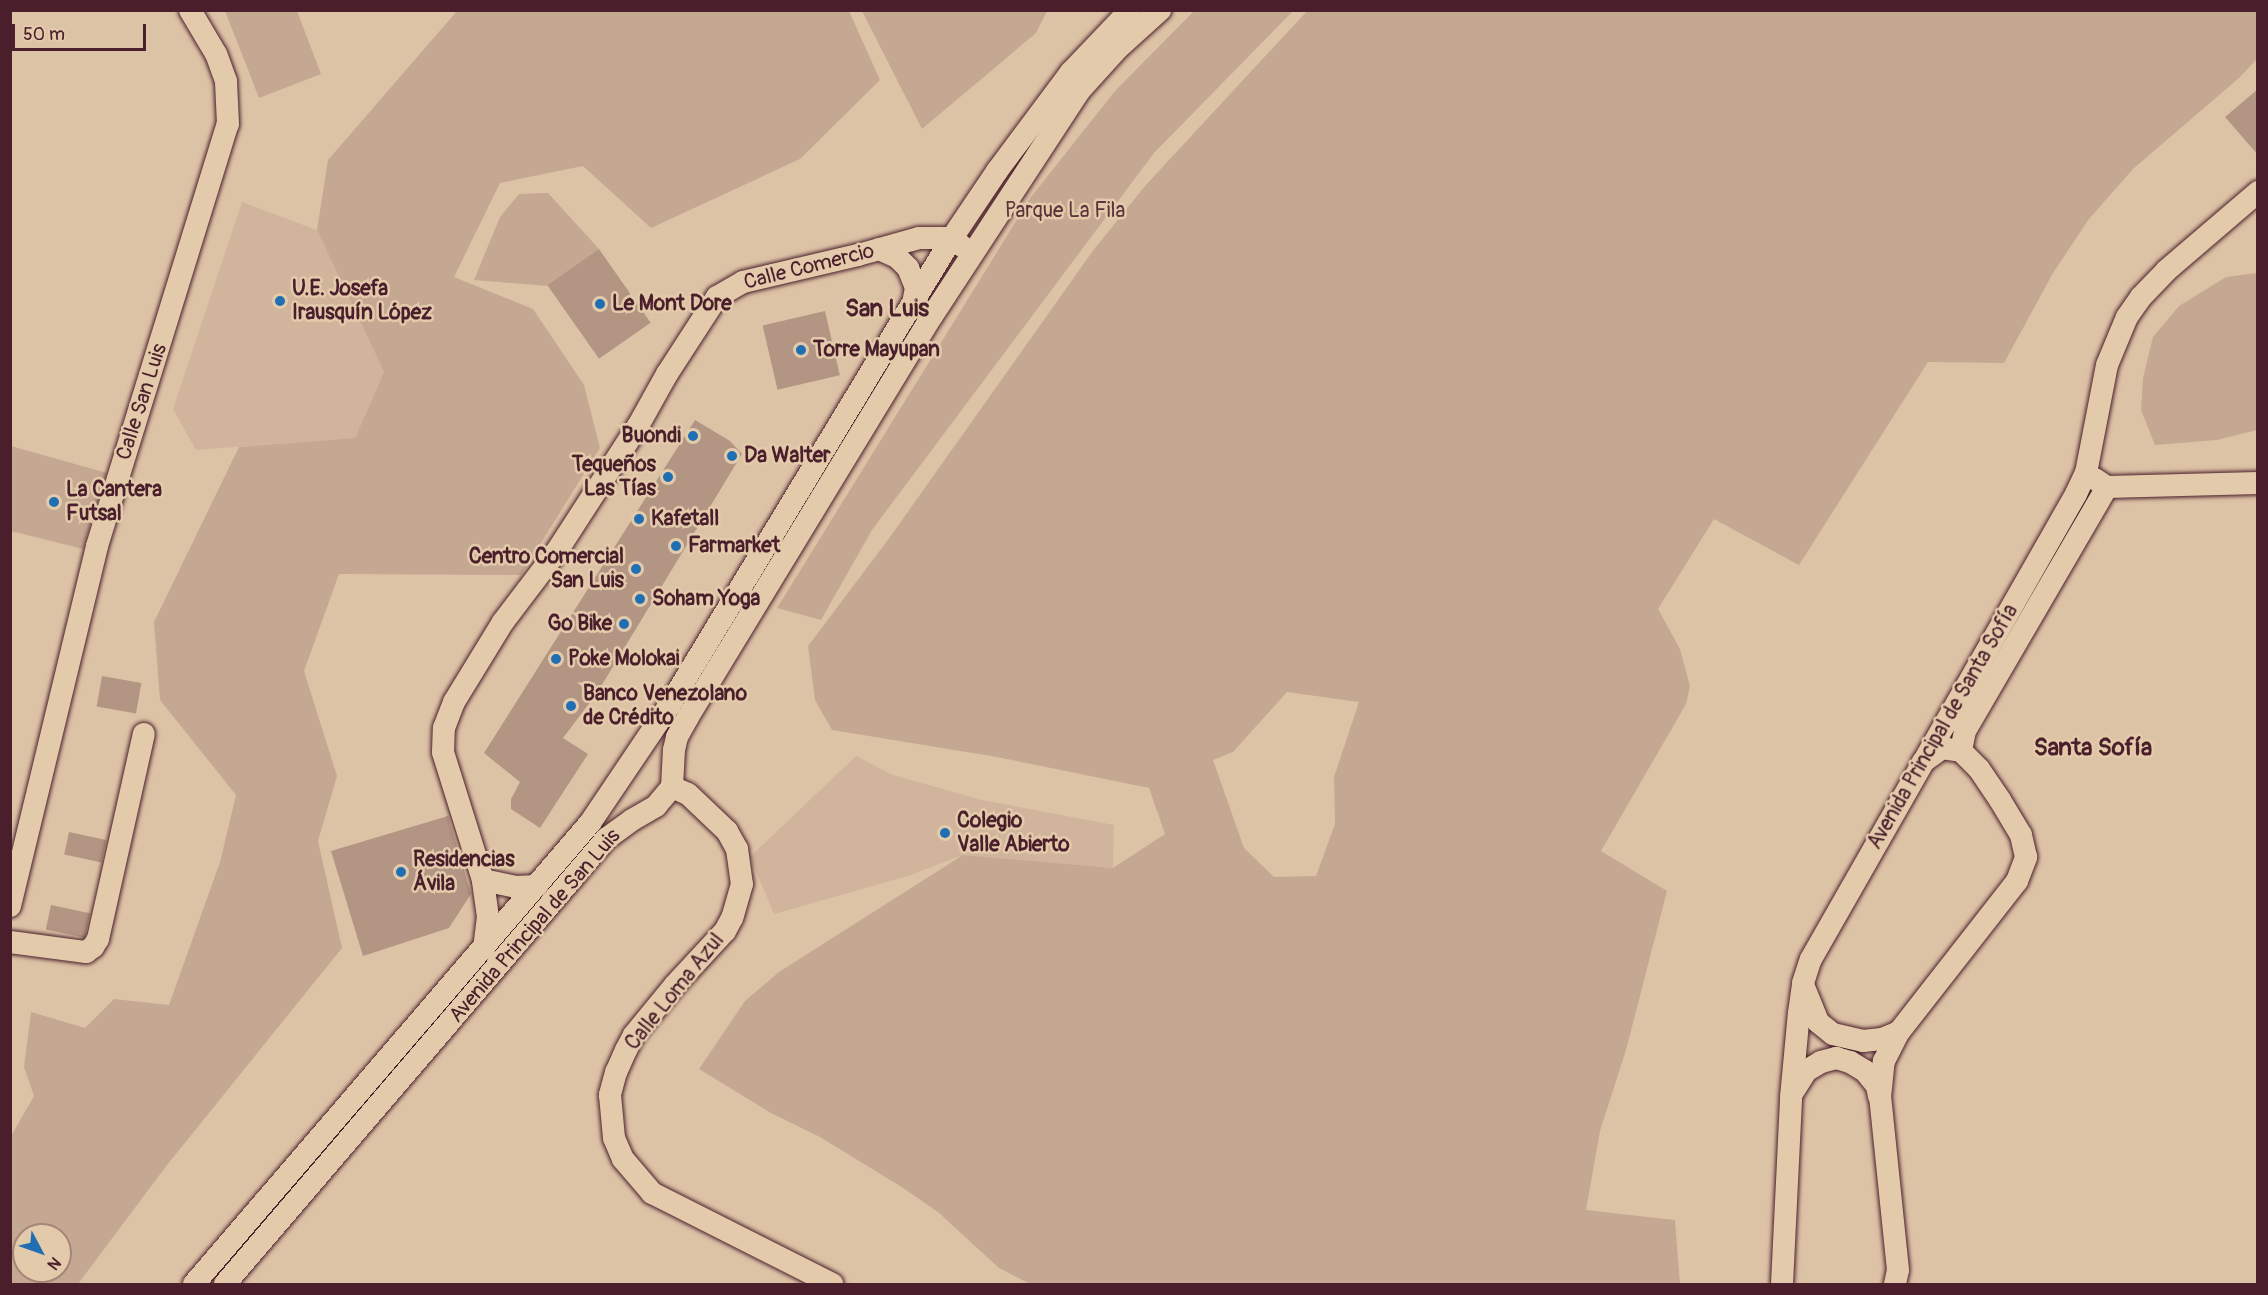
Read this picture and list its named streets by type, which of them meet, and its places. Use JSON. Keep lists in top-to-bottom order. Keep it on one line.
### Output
{"streets":{"street":["Calle Comercio","Calle San Luis","Avenida Principal de Santa Sofía","Avenida Principal de San Luis","Calle Loma Azul"]},"crossings":[["Calle Comercio","Avenida Principal de San Luis"],["Avenida Principal de San Luis","Calle Loma Azul"]],"districts":["San Luis","Santa Sofía"],"parks":["Parque La Fila"],"places":["U.E. Josefa Irausquín López","Le Mont Dore","Torre Mayupan","Buondi","Da Walter","Tequeños Las Tías","La Cantera Futsal","Kafetall","Farmarket","Centro Comercial San Luis","Soham Yoga","Go Bike","Poke Molokai","Banco Venezolano de Crédito","Colegio Valle Abierto","Residencias Ávila"],"scale_bar":"50 m","north":"bottom right"}
